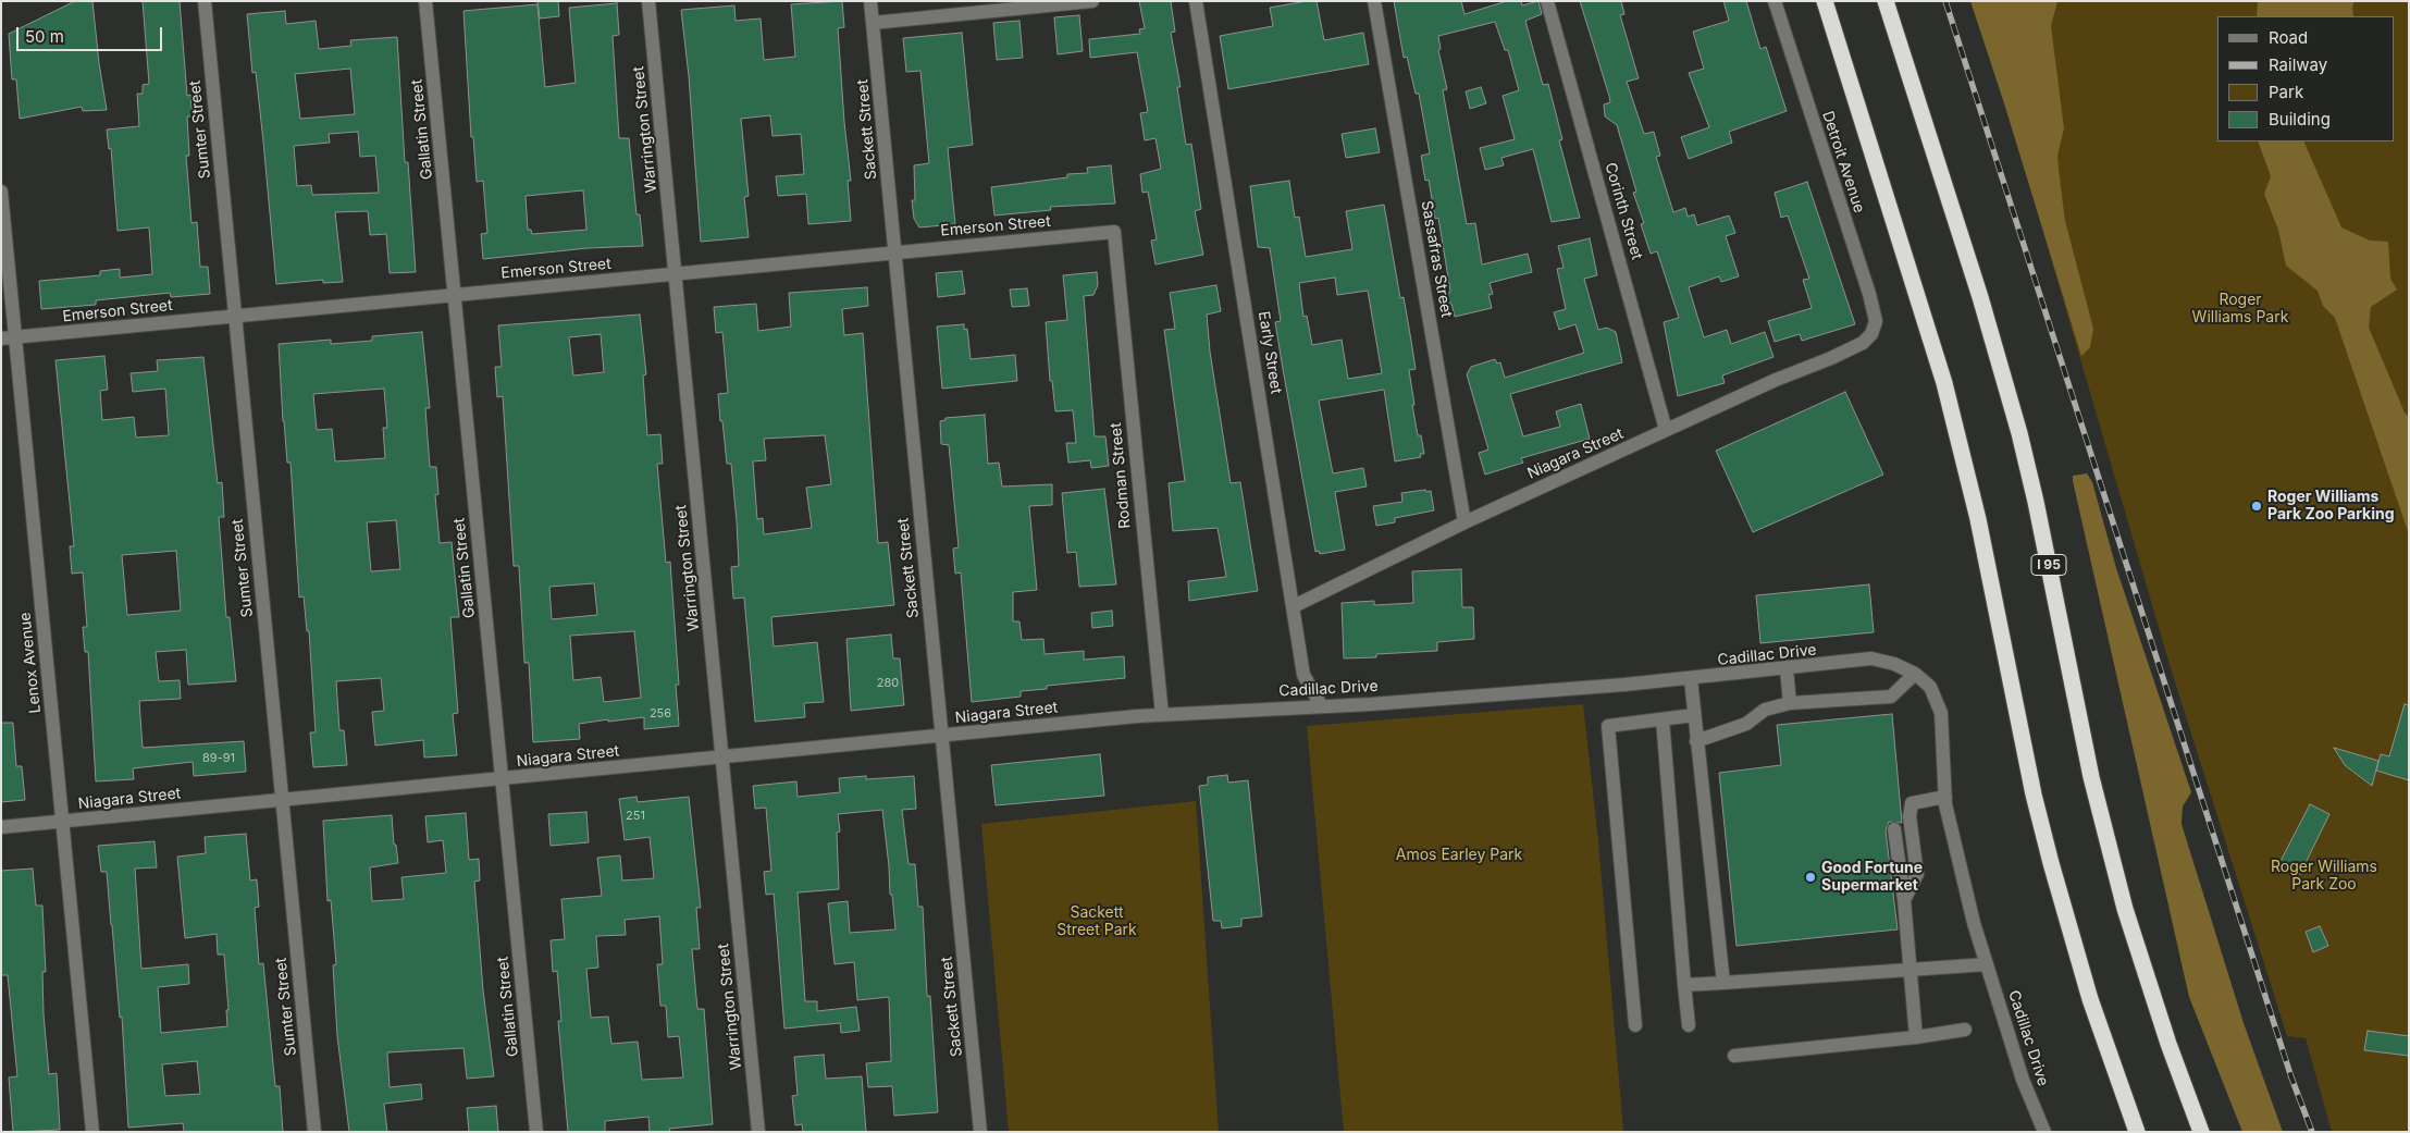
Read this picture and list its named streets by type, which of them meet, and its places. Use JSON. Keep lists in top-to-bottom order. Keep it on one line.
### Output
{"streets":{"highway":["I 95"],"street":["Sumter Street","Gallatin Street","Warrington Street","Sackett Street","Detroit Avenue","Corinth Street","Emerson Street","Sassafras Street","Early Street","Niagara Street","Rodman Street","Cadillac Drive","Lenox Avenue"]},"crossings":[["Sumter Street","Emerson Street"],["Sumter Street","Niagara Street"],["Gallatin Street","Emerson Street"],["Gallatin Street","Niagara Street"],["Warrington Street","Emerson Street"],["Warrington Street","Niagara Street"],["Sackett Street","Emerson Street"],["Sackett Street","Niagara Street"],["Detroit Avenue","Niagara Street"],["Corinth Street","Niagara Street"],["Emerson Street","Rodman Street"],["Emerson Street","Lenox Avenue"],["Sassafras Street","Niagara Street"],["Early Street","Niagara Street"],["Early Street","Cadillac Drive"],["Niagara Street","Cadillac Drive"],["Niagara Street","Lenox Avenue"],["Rodman Street","Cadillac Drive"]],"parks":["Roger Williams Park","Amos Earley Park","Roger Williams Park Zoo","Sackett Street Park"],"places":["Roger Williams Park Zoo Parking","Good Fortune Supermarket"],"house_numbers":["280","256","89-91","251"],"legend":["Road","Railway","Park","Building"],"scale_bar":"50 m"}
